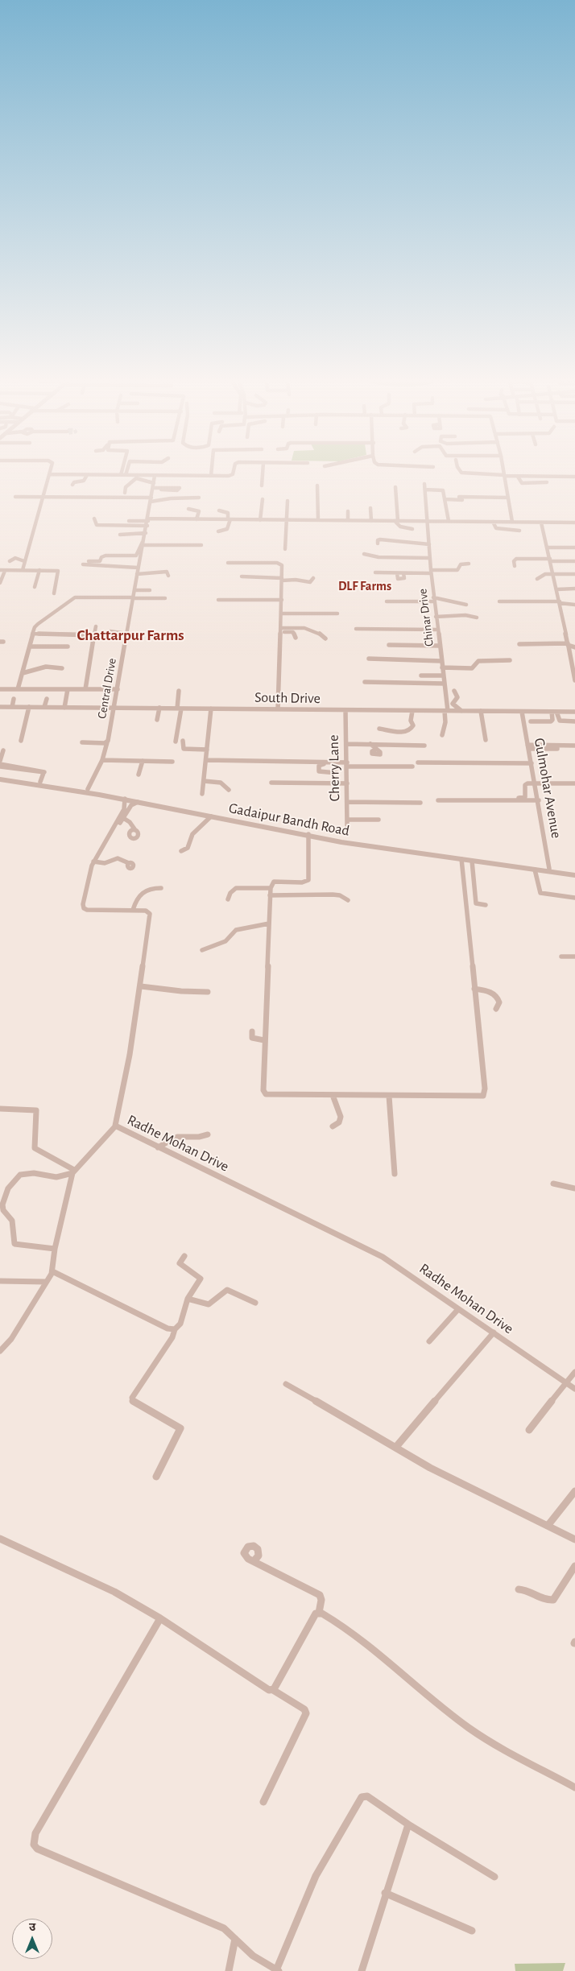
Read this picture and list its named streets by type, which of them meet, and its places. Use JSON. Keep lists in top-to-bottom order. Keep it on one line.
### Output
{"streets":{"street":["Chinar Drive","Central Drive","South Drive","Cherry Lane","Gulmohar Avenue","Gadaipur Bandh Road","Radhe Mohan Drive"]},"crossings":[["Chinar Drive","South Drive"],["Central Drive","South Drive"],["South Drive","Cherry Lane"],["South Drive","Gulmohar Avenue"],["Gadaipur Bandh Road","Radhe Mohan Drive"]],"districts":["DLF Farms","Chattarpur Farms"],"north":"top"}
